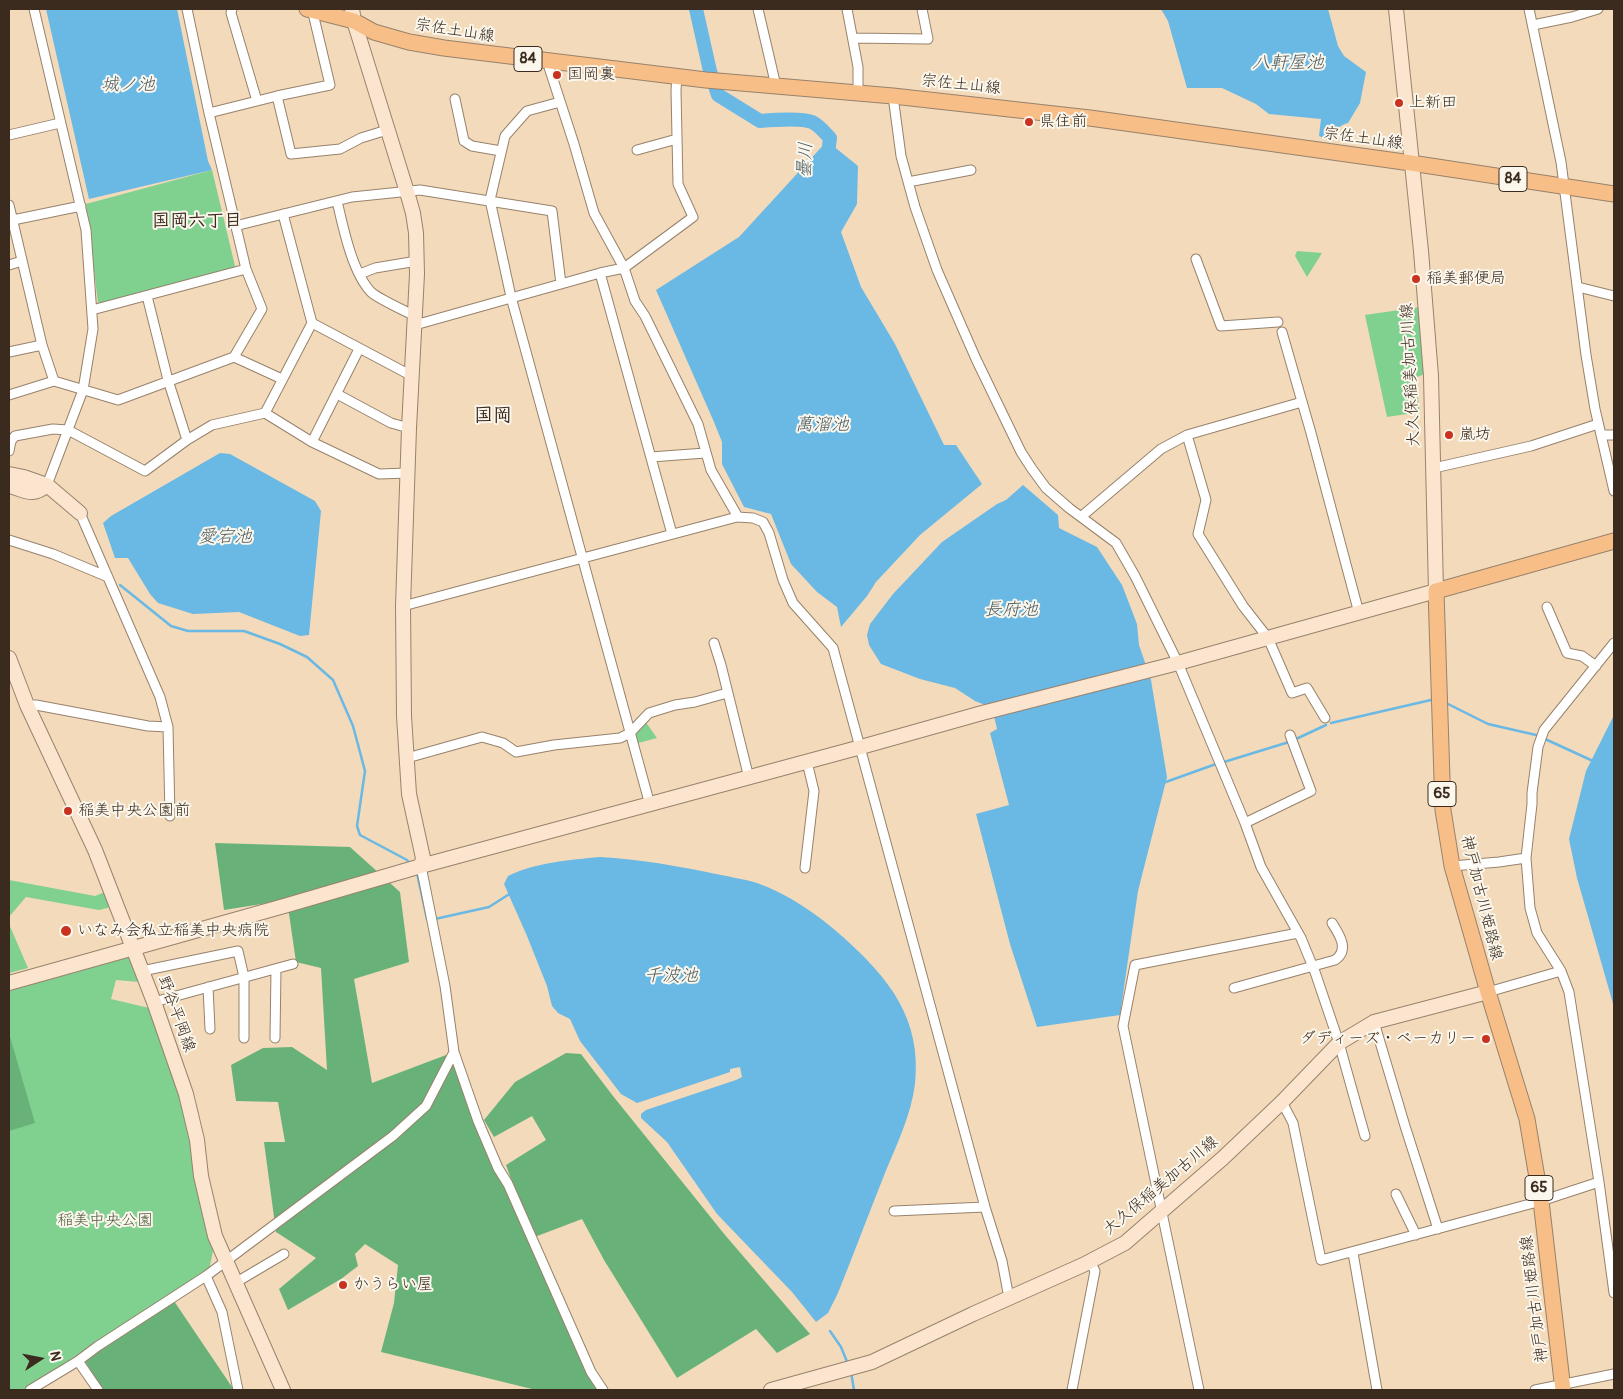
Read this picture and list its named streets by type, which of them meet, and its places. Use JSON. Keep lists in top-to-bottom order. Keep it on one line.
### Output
{"streets":{"main road":["宗佐土山線","84","65","神戸加古川姫路線"],"street":["大久保稲美加古川線","野谷平岡線"]},"crossings":[["宗佐土山線","大久保稲美加古川線"],["大久保稲美加古川線","神戸加古川姫路線"]],"districts":["国岡六丁目","国岡"],"water":["八軒屋池","城ノ池","曇川","萬溜池","愛宕池","長府池","千波池"],"parks":["稲美中央公園"],"places":["国岡裏","上新田","県住前","稲美郵便局","嵐坊","稲美中央公園前","いなみ会私立稲美中央病院","ダディーズ・ベーカリー","かうらい屋"],"north":"right"}
